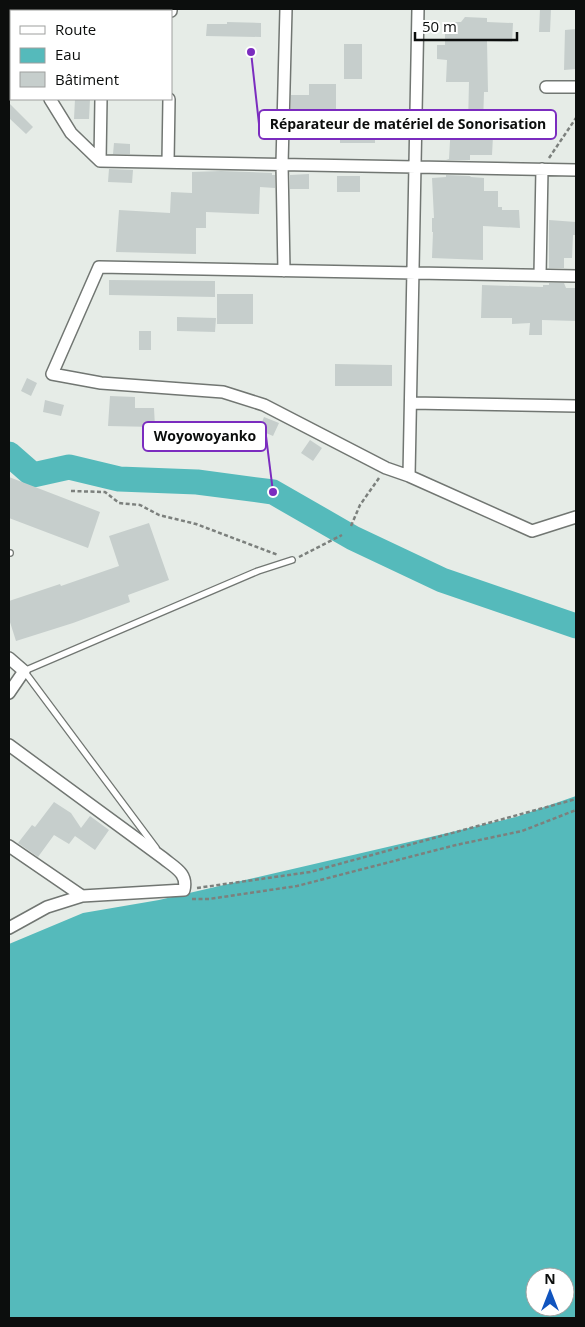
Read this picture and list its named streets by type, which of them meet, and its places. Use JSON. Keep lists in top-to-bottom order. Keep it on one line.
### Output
{"places":["Réparateur de matériel de Sonorisation","Woyowoyanko"],"legend":["Route","Eau","Bâtiment"],"scale_bar":"50 m","north":"top"}
